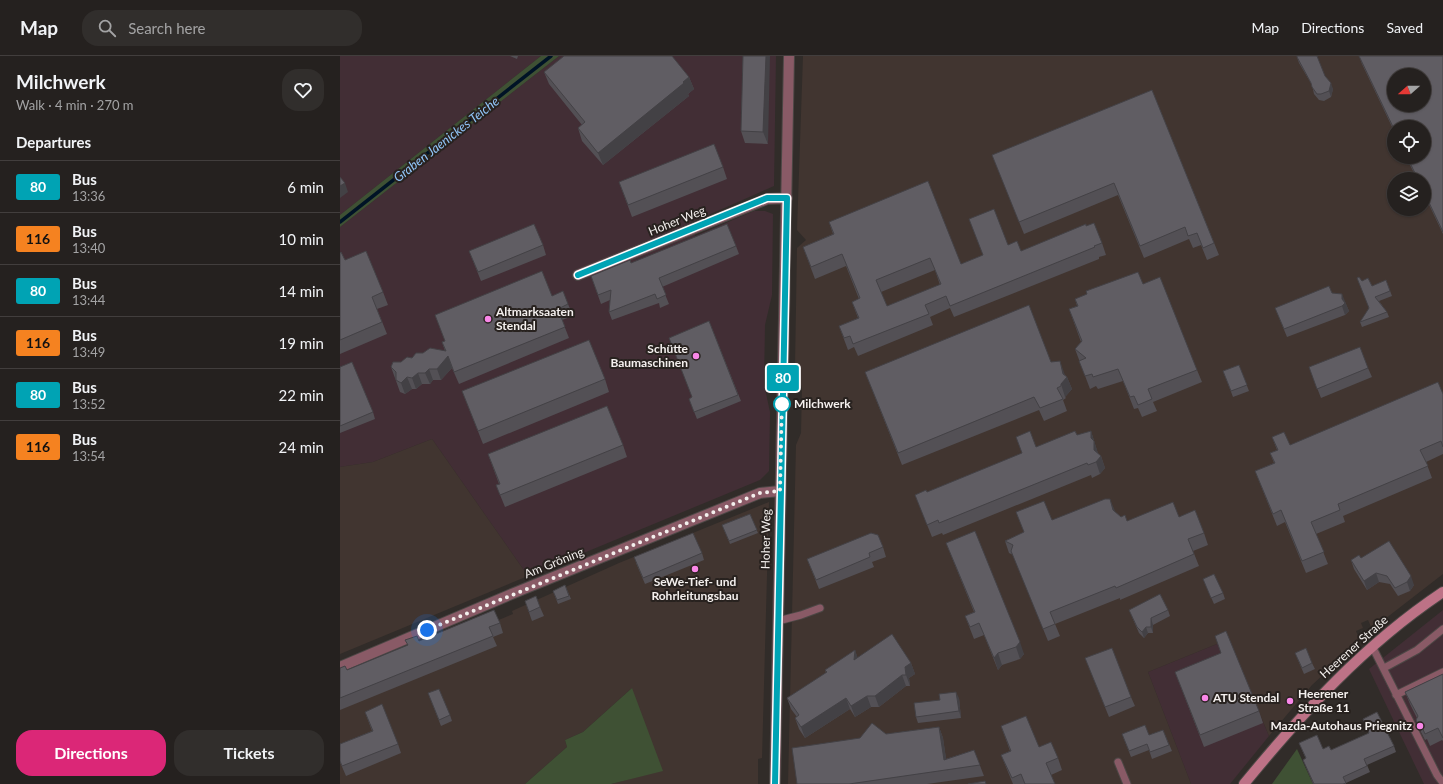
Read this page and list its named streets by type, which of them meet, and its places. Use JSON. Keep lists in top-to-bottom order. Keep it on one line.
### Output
{"streets":{"main road":["Heerener Straße"],"street":["Hoher Weg","Am Gröning"]},"crossings":[["Hoher Weg","Am Gröning"]],"water":["Graben Jaenickes Teiche"],"places":["Altmarksaaten Stendal","Schütte Baumaschinen","Milchwerk","SeWe-Tief- und Rohrleitungsbau","ATU Stendal","Heerener Straße 11","Mazda-Autohaus Priegnitz"],"lines":["bus line 80"],"north":"left","page":{"header":"Map","search":"Search here","nav":["Map","Directions","Saved"],"heading":[["Milchwerk","Walk · 4 min · 270 m"],"Departures"],"on_map":"80","list":[{"mark":"80","name":"Bus","note":"13:36","value":"6 min"},{"mark":"116","name":"Bus","note":"13:40","value":"10 min"},{"mark":"80","name":"Bus","note":"13:44","value":"14 min"},{"mark":"116","name":"Bus","note":"13:49","value":"19 min"},{"mark":"80","name":"Bus","note":"13:52","value":"22 min"},{"mark":"116","name":"Bus","note":"13:54","value":"24 min"}],"buttons":["Directions","Tickets"]}}
